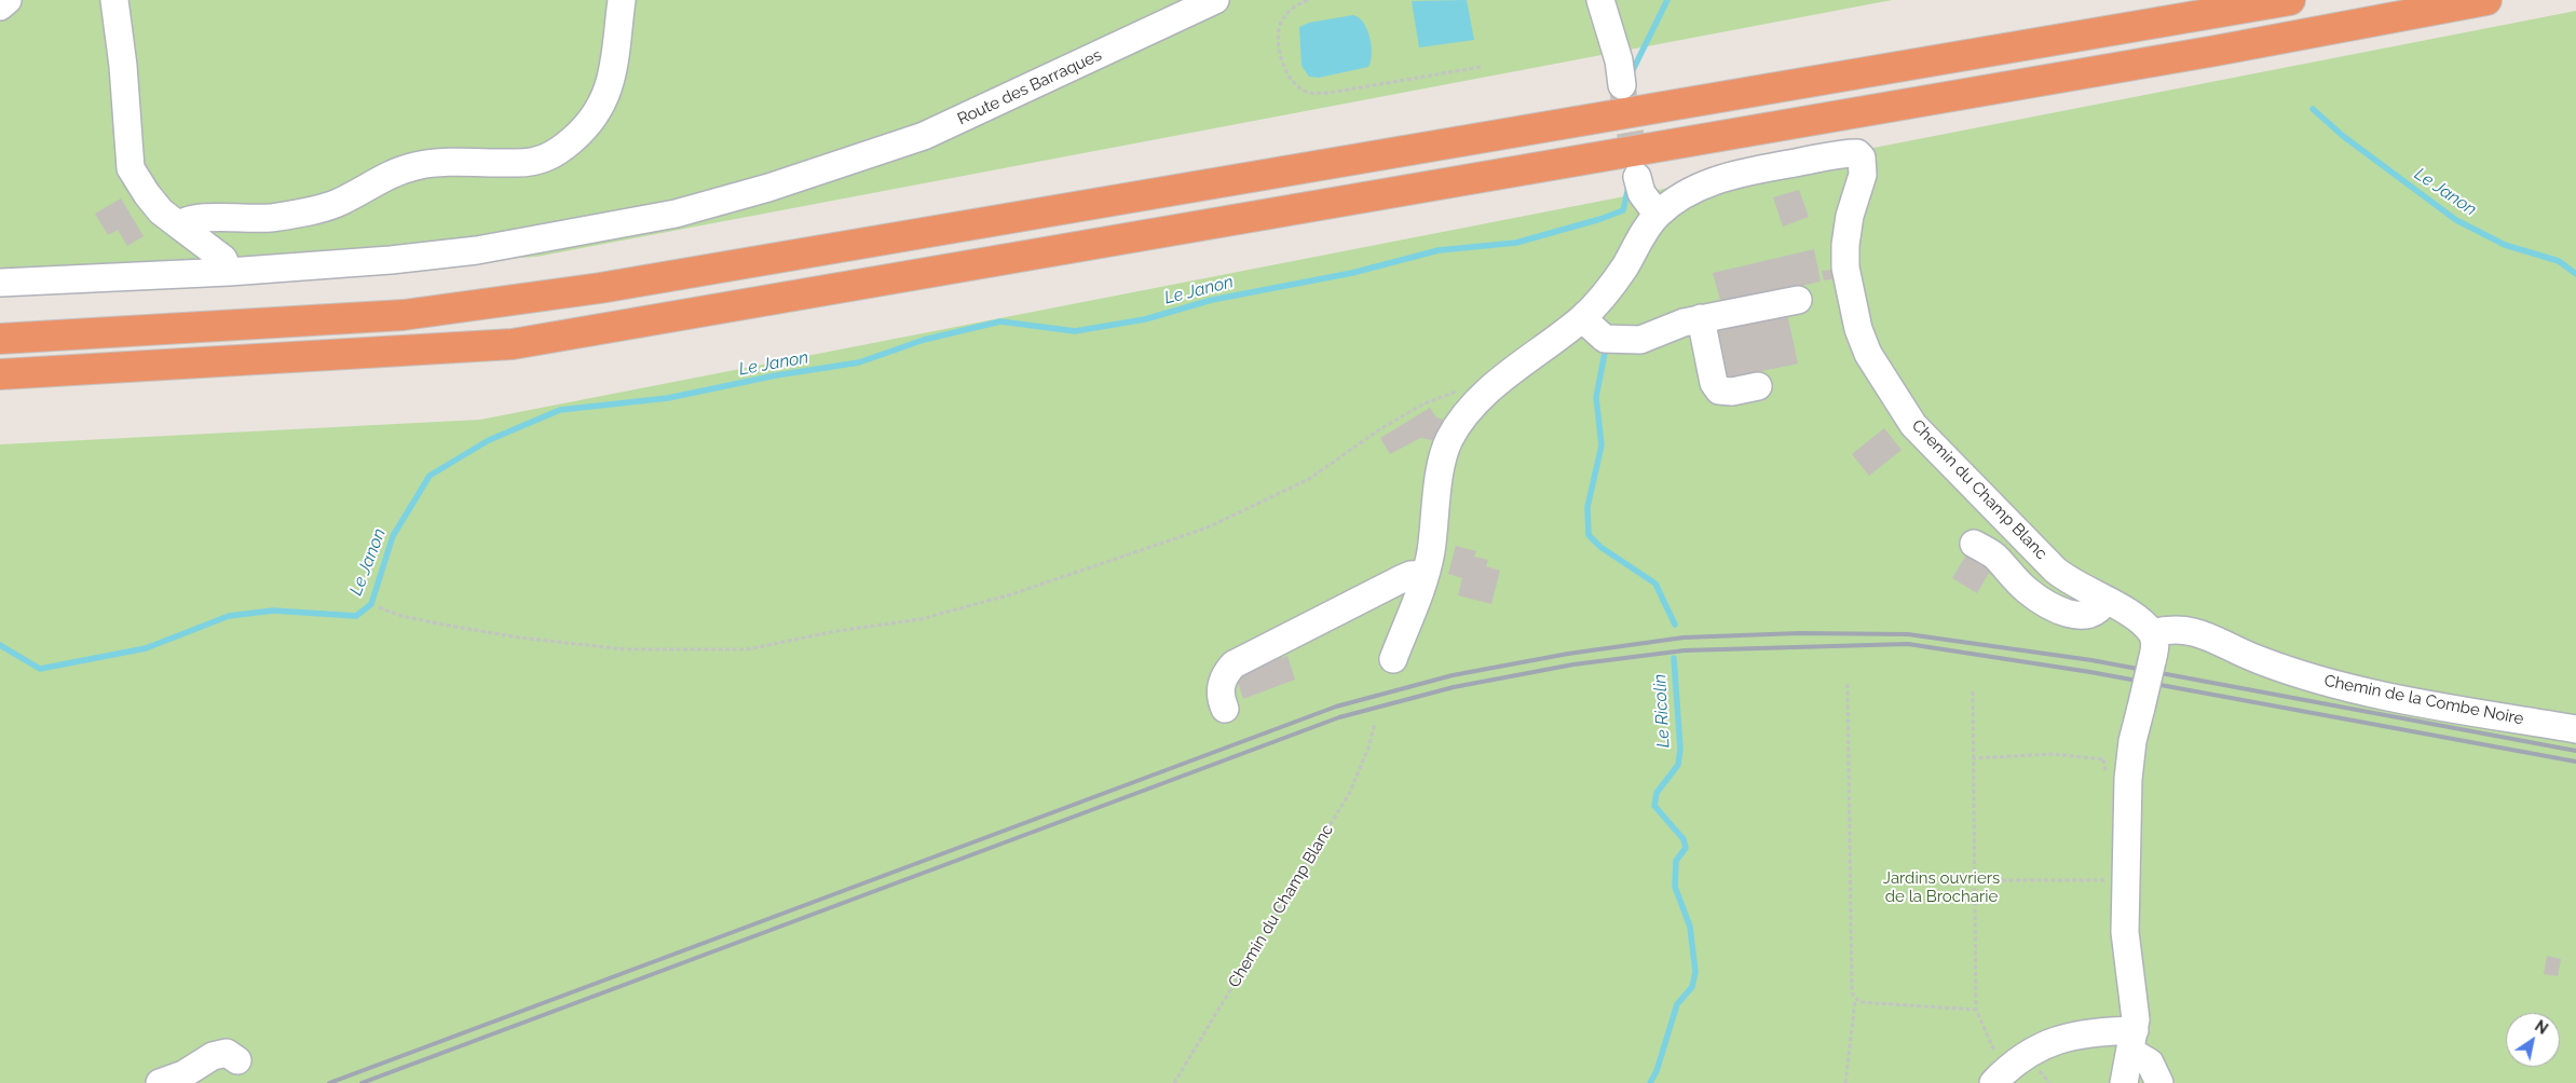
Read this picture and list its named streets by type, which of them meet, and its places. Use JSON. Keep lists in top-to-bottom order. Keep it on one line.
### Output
{"streets":{"street":["Route des Barraques","Chemin du Champ Blanc","Chemin de la Combe Noire"]},"crossings":[["Chemin du Champ Blanc","Chemin de la Combe Noire"]],"water":["Le Janon","Le Ricolin"],"parks":["Jardins ouvriers de la Brocharie"],"north":"top right"}
